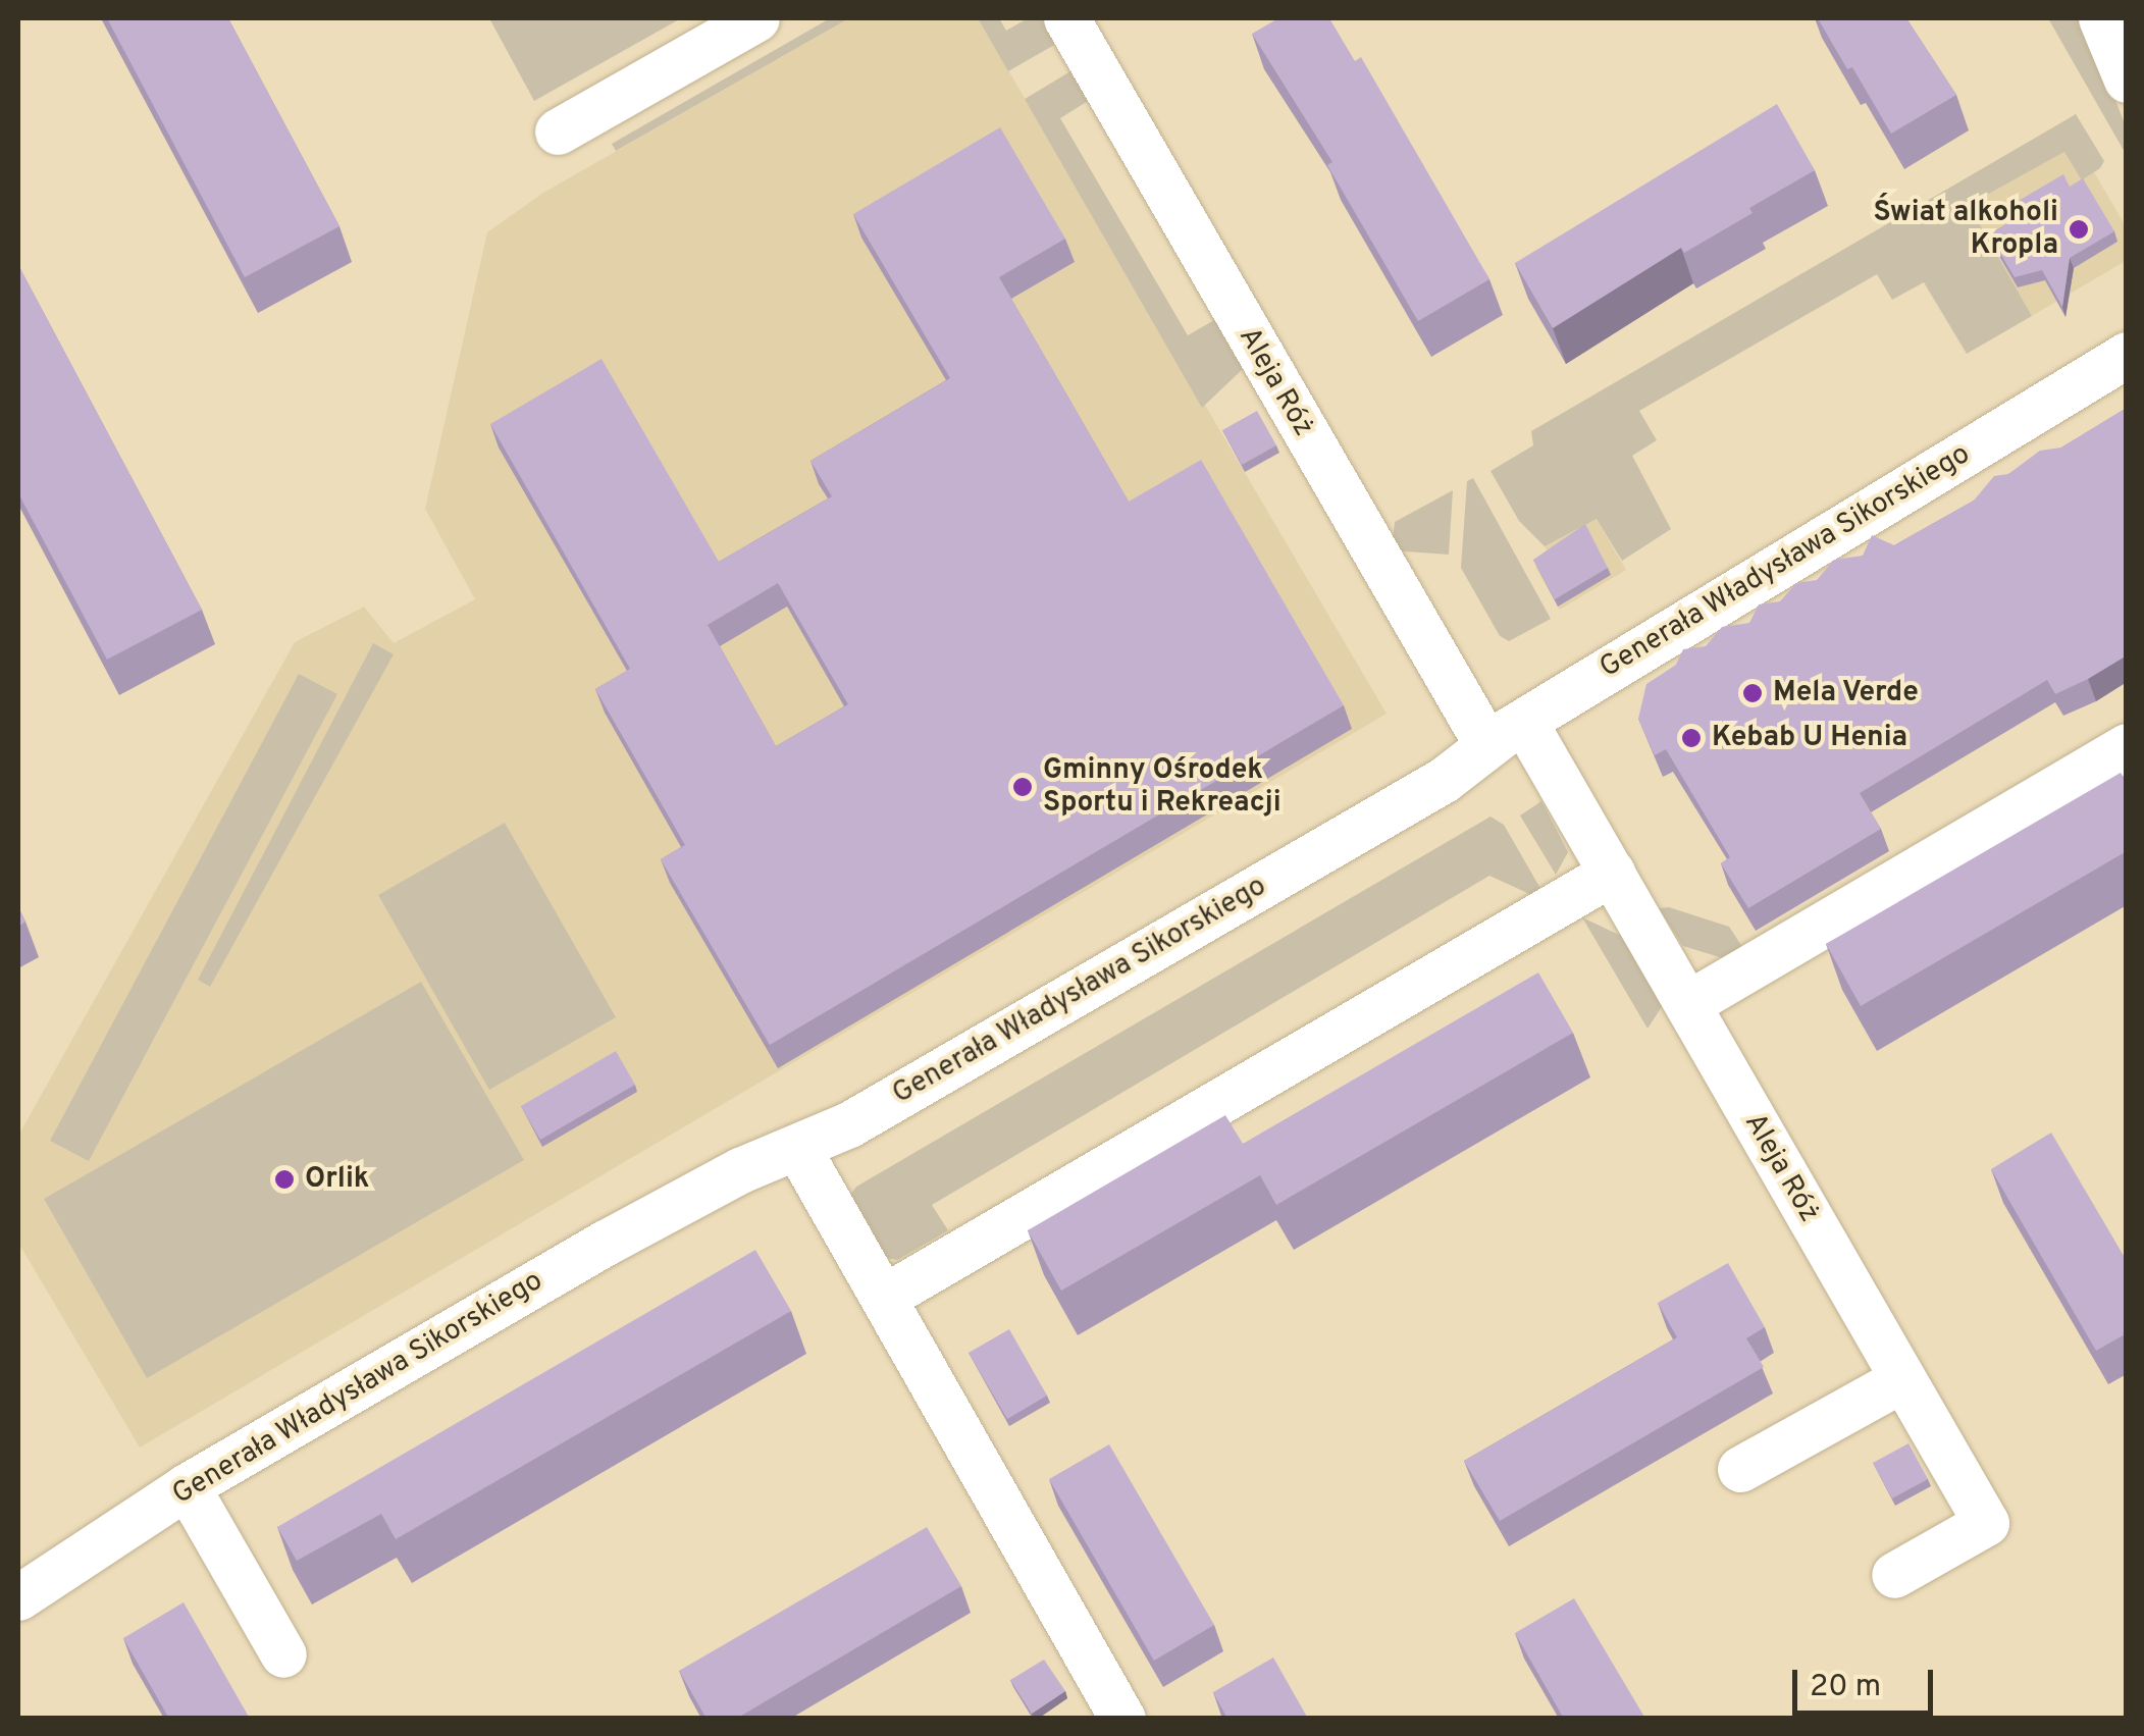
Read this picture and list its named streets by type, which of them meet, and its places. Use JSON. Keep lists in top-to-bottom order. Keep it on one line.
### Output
{"streets":{"street":["Aleja Róż","Generała Władysława Sikorskiego"]},"crossings":[["Aleja Róż","Generała Władysława Sikorskiego"]],"places":["Świat alkoholi Kropla","Mela Verde","Kebab U Henia","Gminny Ośrodek Sportu i Rekreacji","Orlik"],"scale_bar":"20 m"}
